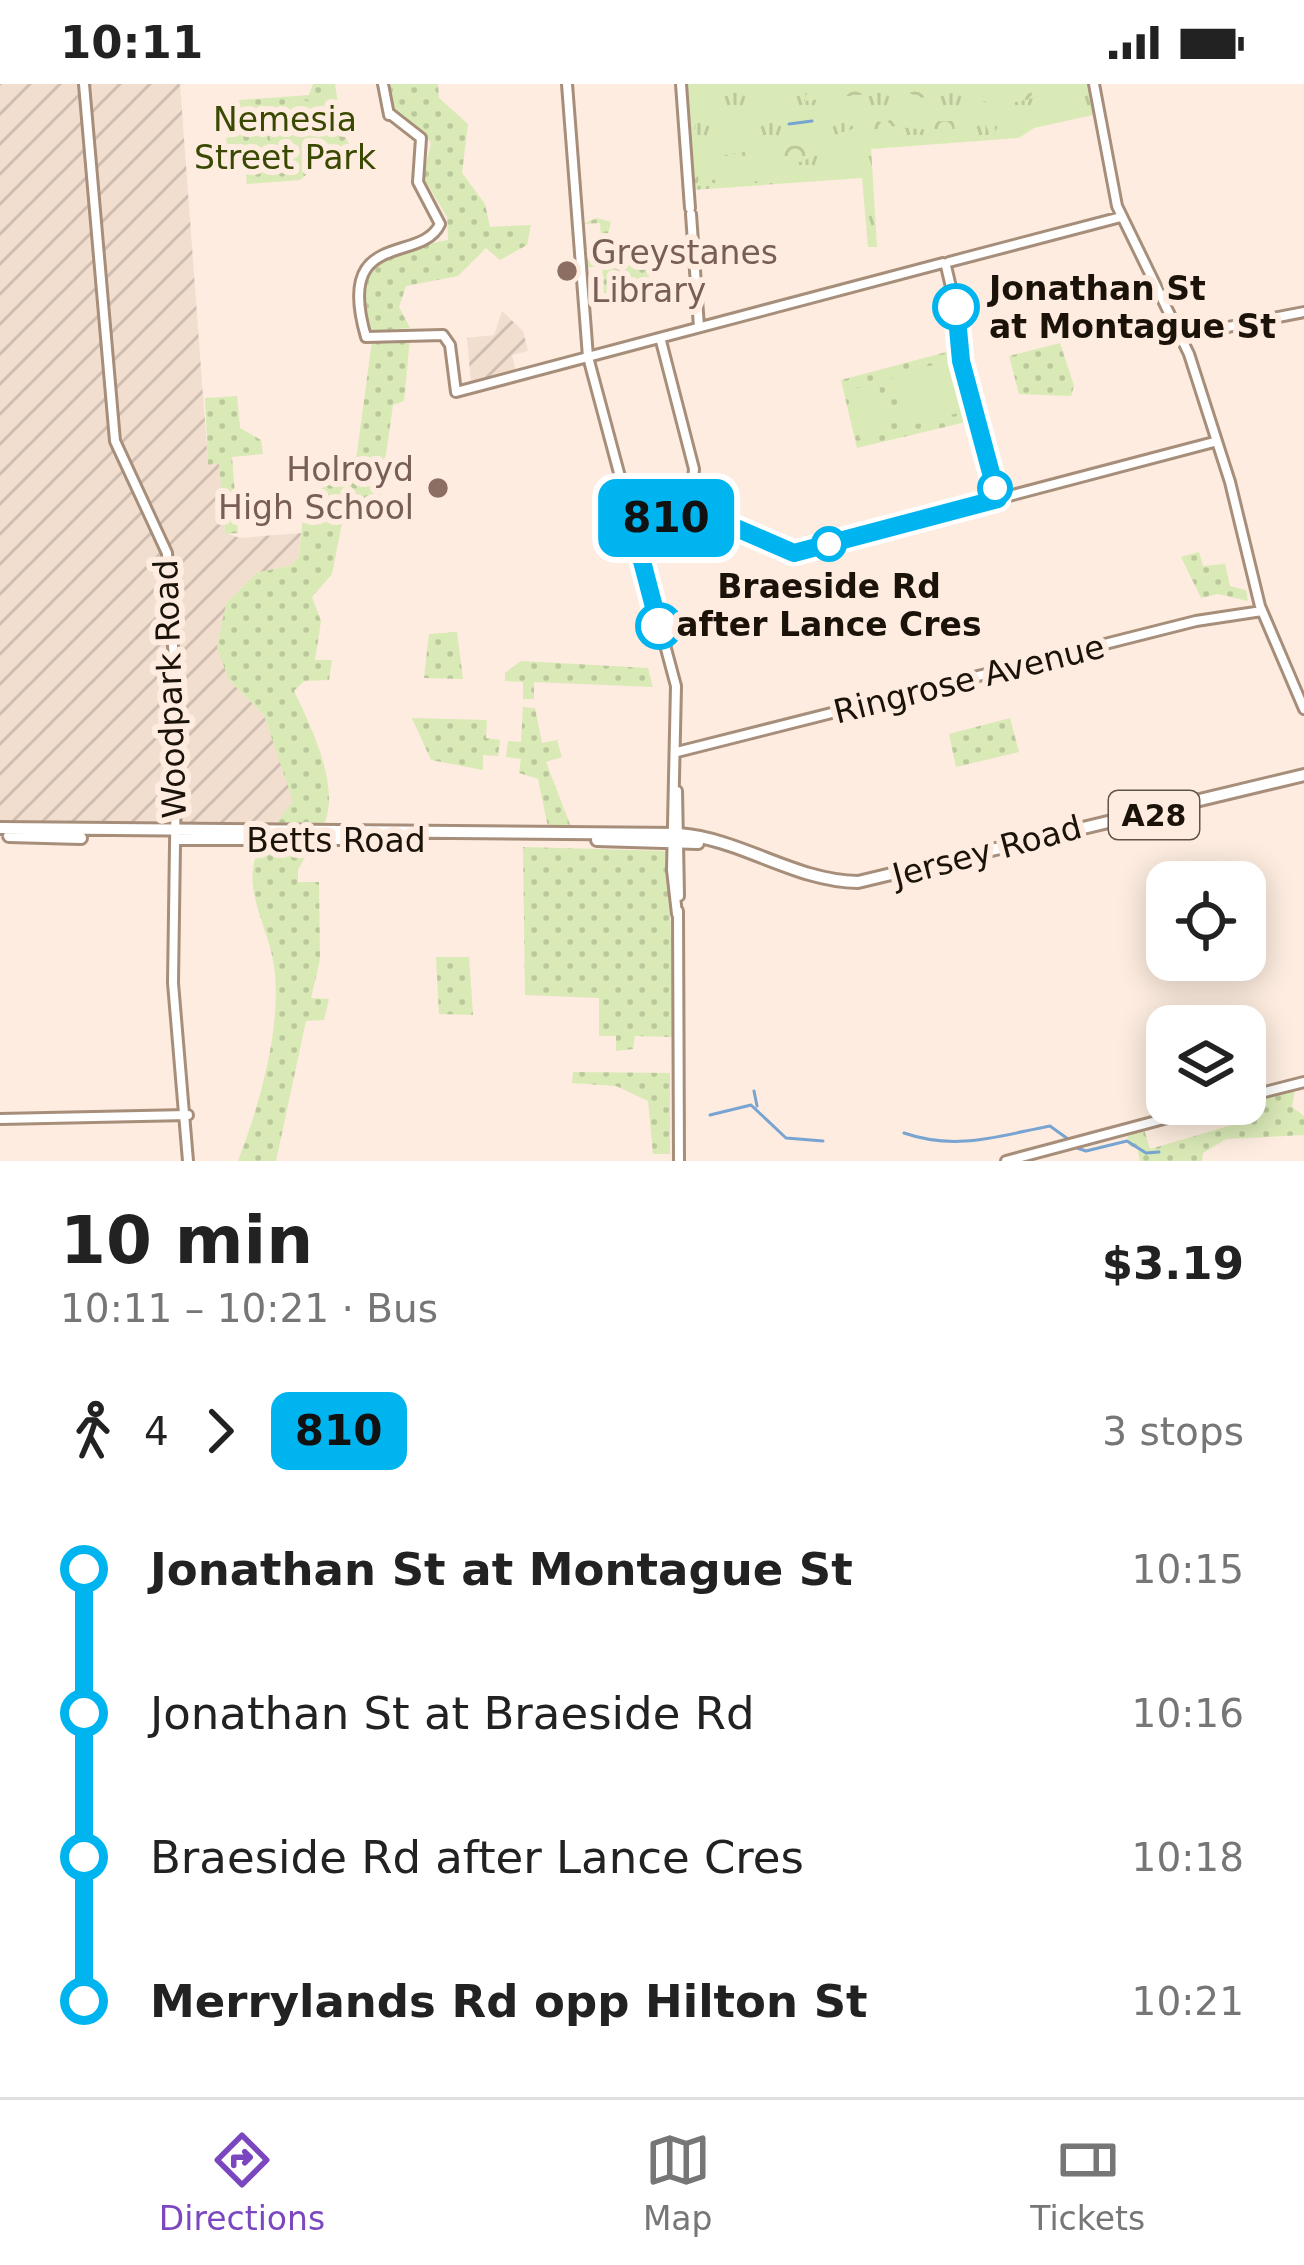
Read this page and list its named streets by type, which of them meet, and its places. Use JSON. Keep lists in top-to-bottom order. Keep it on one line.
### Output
{"streets":{"highway":["A28","Betts Road","Jersey Road"],"street":["Ringrose Avenue","Woodpark Road"]},"crossings":[["Woodpark Road","Betts Road"],["Betts Road","Jersey Road"]],"parks":["Nemesia Street Park"],"places":["Greystanes Library","Jonathan St at Montague St","Holroyd High School","Braeside Rd after Lance Cres"],"lines":["bus line 810"],"page":{"status":"10:11","on_map":"810","heading":["10 min","10:11 – 10:21 · Bus","$3.19"],"legs":["4","810","3 stops"],"list":[{"name":"Jonathan St at Montague St","value":"10:15"},{"name":"Jonathan St at Braeside Rd","value":"10:16"},{"name":"Braeside Rd after Lance Cres","value":"10:18"},{"name":"Merrylands Rd opp Hilton St","value":"10:21"}],"tabs":["Directions","Map","Tickets"]}}
